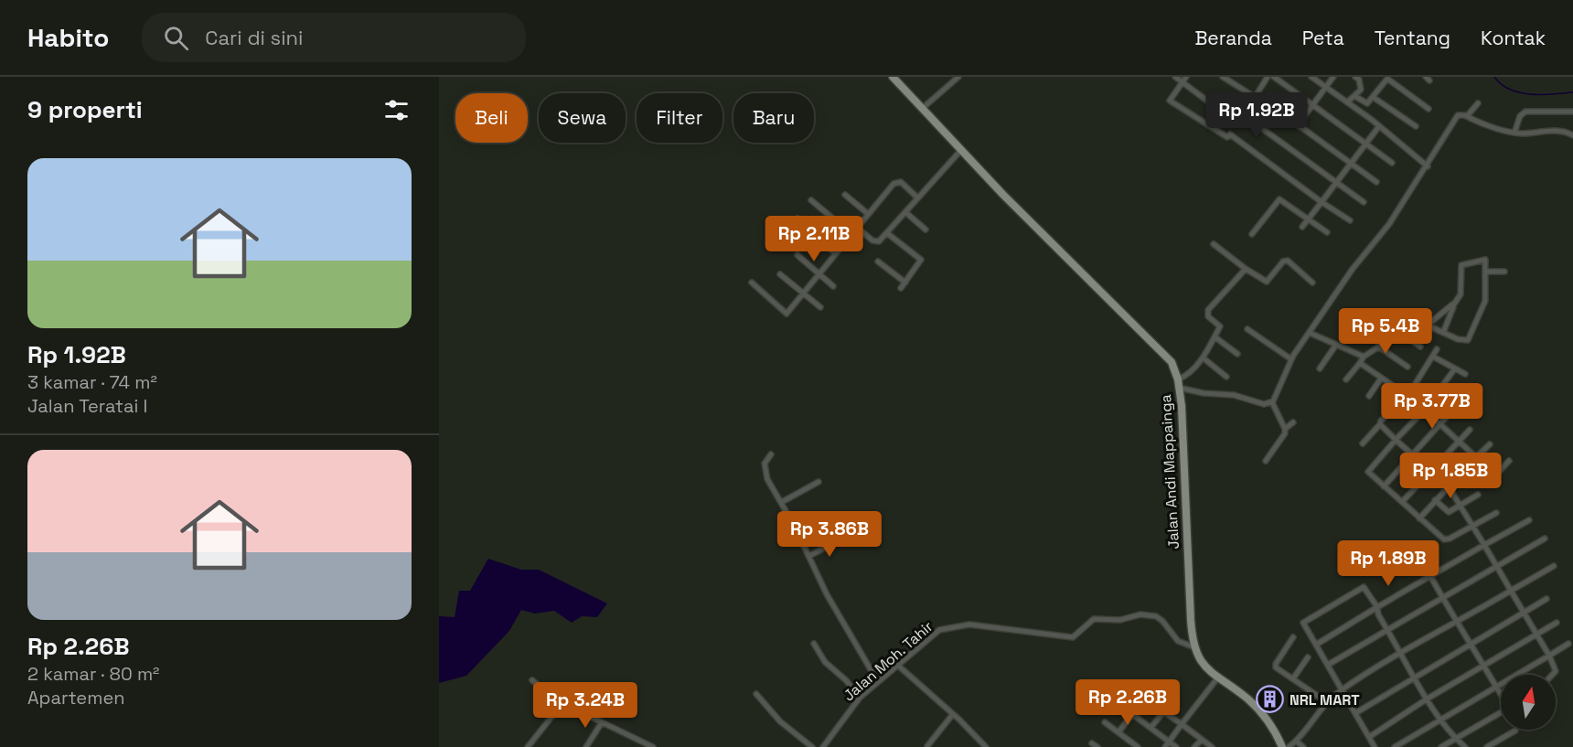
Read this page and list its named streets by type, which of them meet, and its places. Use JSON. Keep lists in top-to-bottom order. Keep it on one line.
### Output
{"streets":{"main road":["Jalan Andi Mappainga"],"street":["Jalan Moh. Tahir"]},"crossings":[["Jalan Andi Mappainga","Jalan Moh. Tahir"]],"places":{"building":["NRL MART"]},"north":"top","page":{"header":"Habito","search":"Cari di sini","nav":["Beranda","Peta","Tentang","Kontak"],"heading":"9 properti","price":["Rp 1.92B","Rp 2.11B","Rp 5.4B","Rp 3.77B","Rp 1.85B","Rp 3.86B","Rp 1.89B","Rp 2.26B","Rp 3.24B"],"chip":["Beli","Sewa","Filter","Baru"],"list":[{"name":"Rp 1.92B","note":"3 kamar · 74 m² · Jalan Teratai I"},{"name":"Rp 2.26B","note":"2 kamar · 80 m² · Apartemen"}]}}
